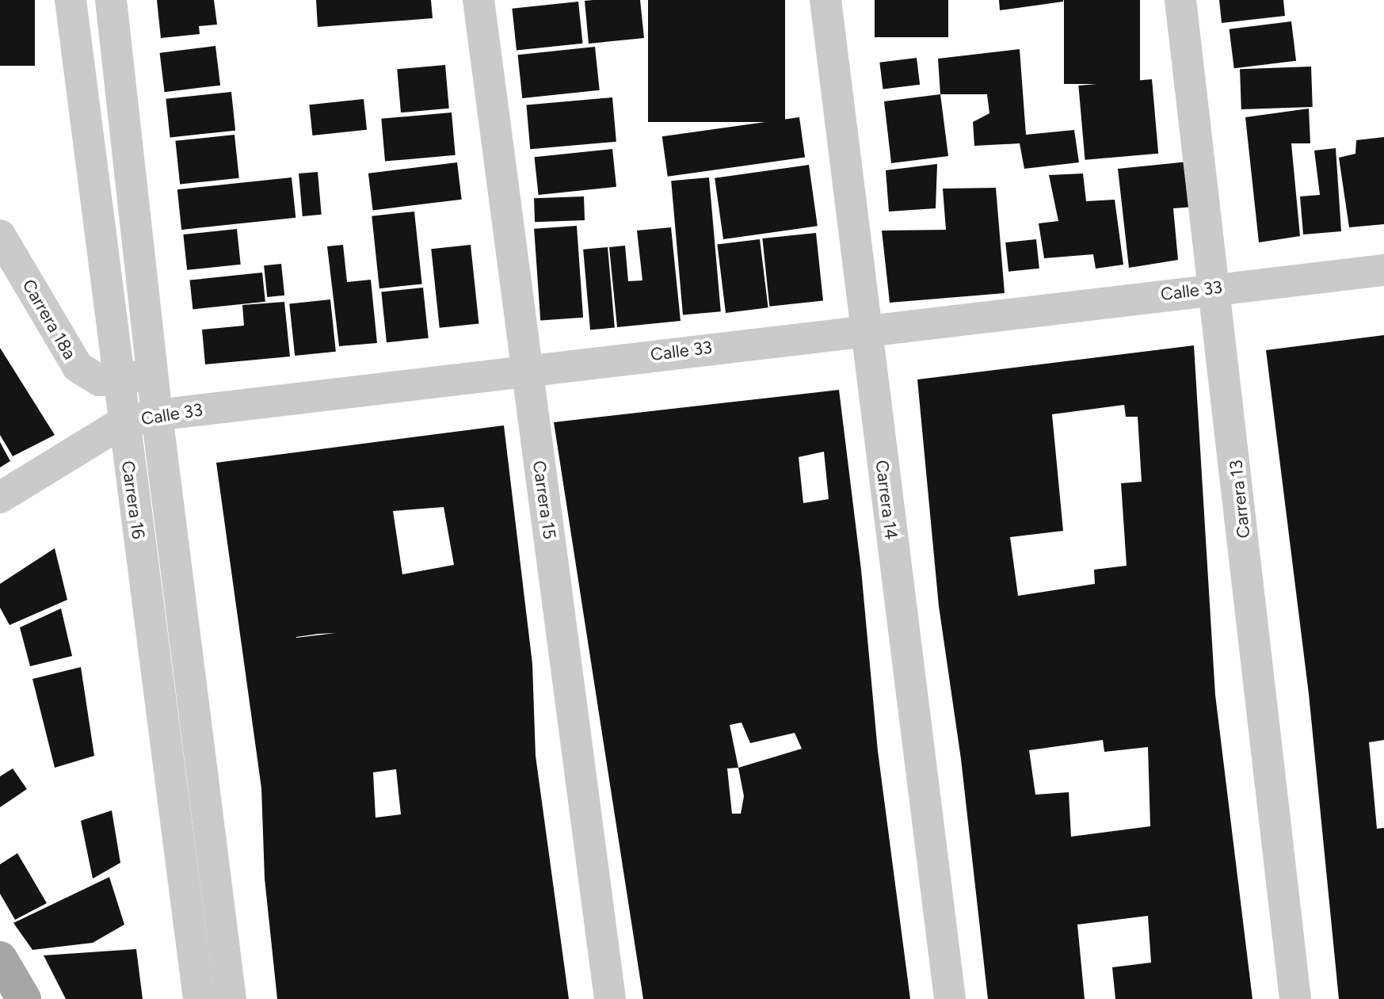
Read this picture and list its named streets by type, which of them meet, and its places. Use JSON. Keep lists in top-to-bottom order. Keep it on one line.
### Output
{"streets":{"street":["Calle 33","Carrera 18a","Carrera 13","Carrera 16","Carrera 15","Carrera 14"]},"crossings":[["Calle 33","Carrera 13"],["Calle 33","Carrera 16"],["Calle 33","Carrera 15"],["Calle 33","Carrera 14"],["Carrera 18a","Carrera 16"]]}
